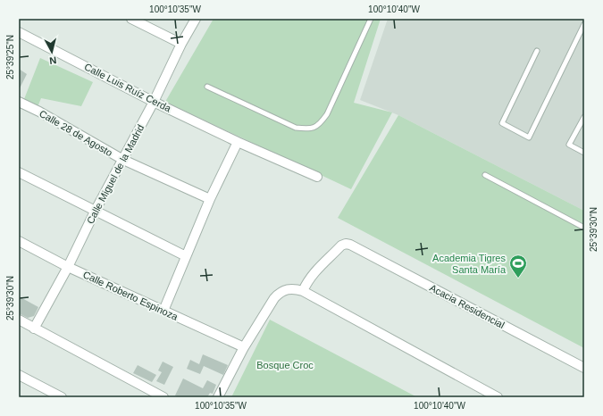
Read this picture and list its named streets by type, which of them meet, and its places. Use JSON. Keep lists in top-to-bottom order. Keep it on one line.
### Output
{"streets":{"street":["Calle Luis Ruíz Cerda","Calle 28 de Agosto","Calle Miguel de la Madrid","Calle Roberto Espinoza","Acacia Residencial"]},"crossings":[["Calle Luis Ruíz Cerda","Calle Miguel de la Madrid"],["Calle 28 de Agosto","Calle Miguel de la Madrid"],["Calle Miguel de la Madrid","Calle Roberto Espinoza"]],"parks":["Bosque Croc"],"places":{"sports":["Academia Tigres Santa María"]},"north":"bottom","coordinates":["100°10'35\"W","100°10'40\"W","25°39'25\"N","25°39'30\"N"]}
